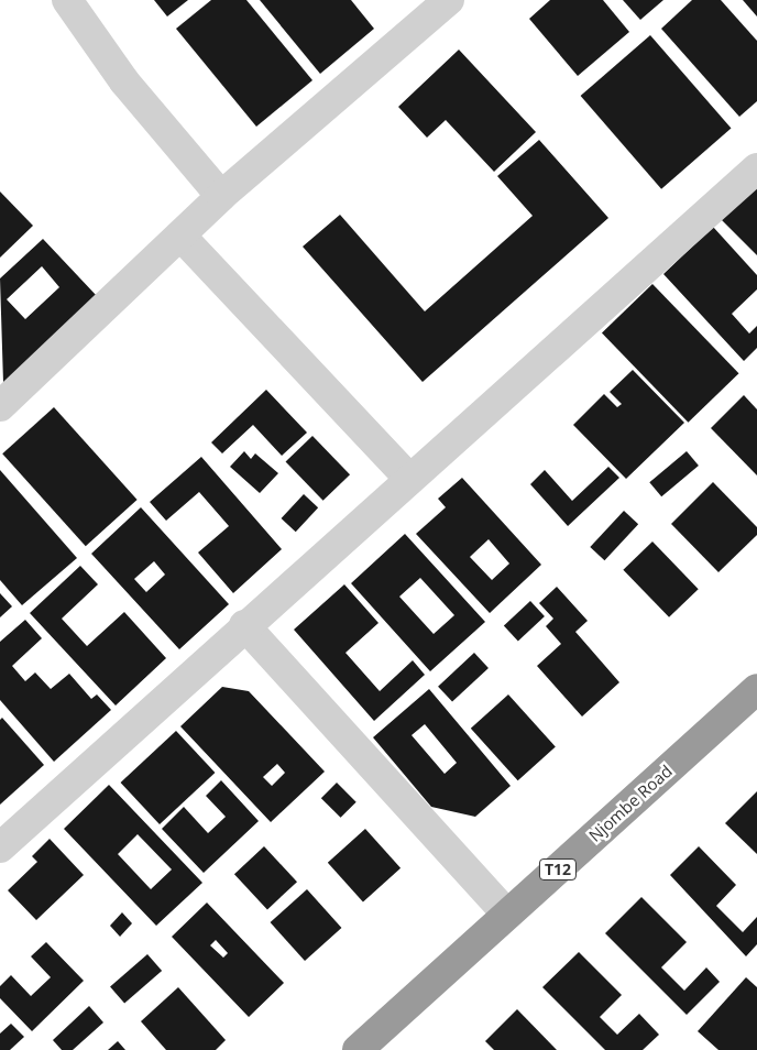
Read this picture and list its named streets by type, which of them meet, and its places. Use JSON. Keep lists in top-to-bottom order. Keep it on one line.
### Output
{"streets":{"highway":["Njombe Road","T12"]}}
